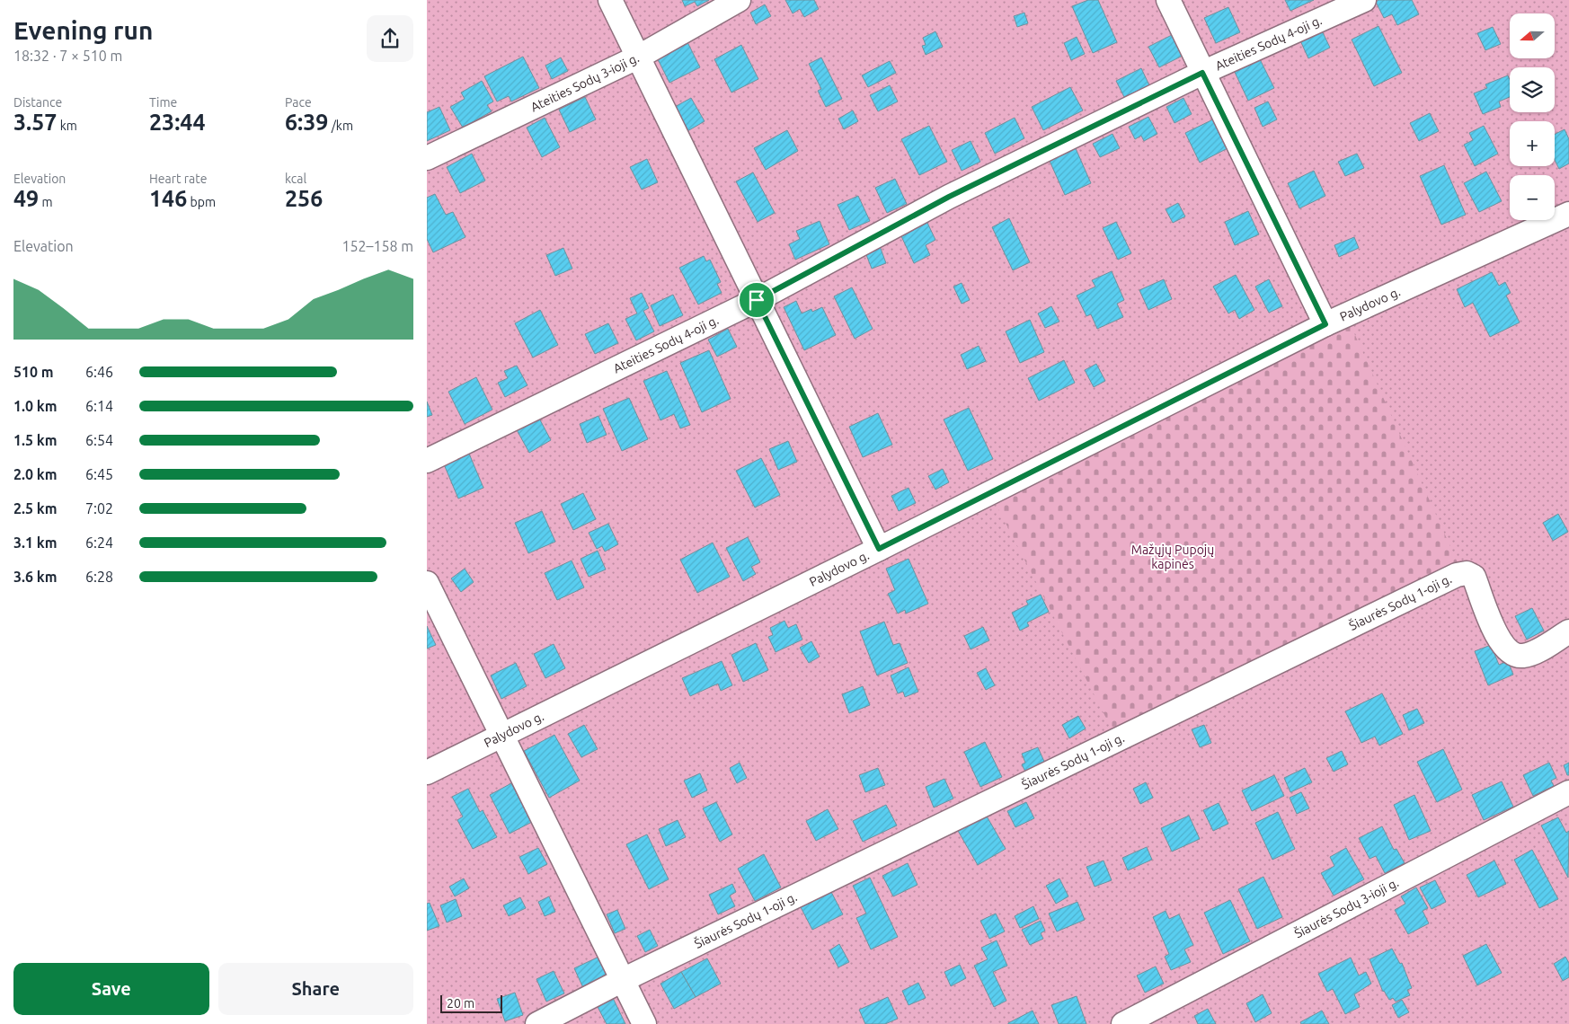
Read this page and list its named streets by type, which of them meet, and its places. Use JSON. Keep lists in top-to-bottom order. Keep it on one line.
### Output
{"streets":{"street":["Ateities Sodų 4-oji g.","Ateities Sodų 3-ioji g.","Palydovo g.","Šiaurės Sodų 1-oji g.","Šiaurės Sodų 3-ioji g."]},"parks":["Mažųjų Pupojų kapinės"],"scale_bar":"20 m","north":"left","page":{"heading":["Evening run","18:32 · 7 × 510 m"],"map_buttons":["+","−"],"stats":[["Distance","3.57 km"],["Time","23:44"],["Pace","6:39 /km"],["Elevation","49 m"],["Heart rate","146 bpm"],["kcal","256"]],"chart":["Elevation","152–158 m"],"list":[{"name":"510 m","note":"6:46"},{"name":"1.0 km","note":"6:14"},{"name":"1.5 km","note":"6:54"},{"name":"2.0 km","note":"6:45"},{"name":"2.5 km","note":"7:02"},{"name":"3.1 km","note":"6:24"},{"name":"3.6 km","note":"6:28"}],"buttons":["Save","Share"],"scale":"20 m"}}
